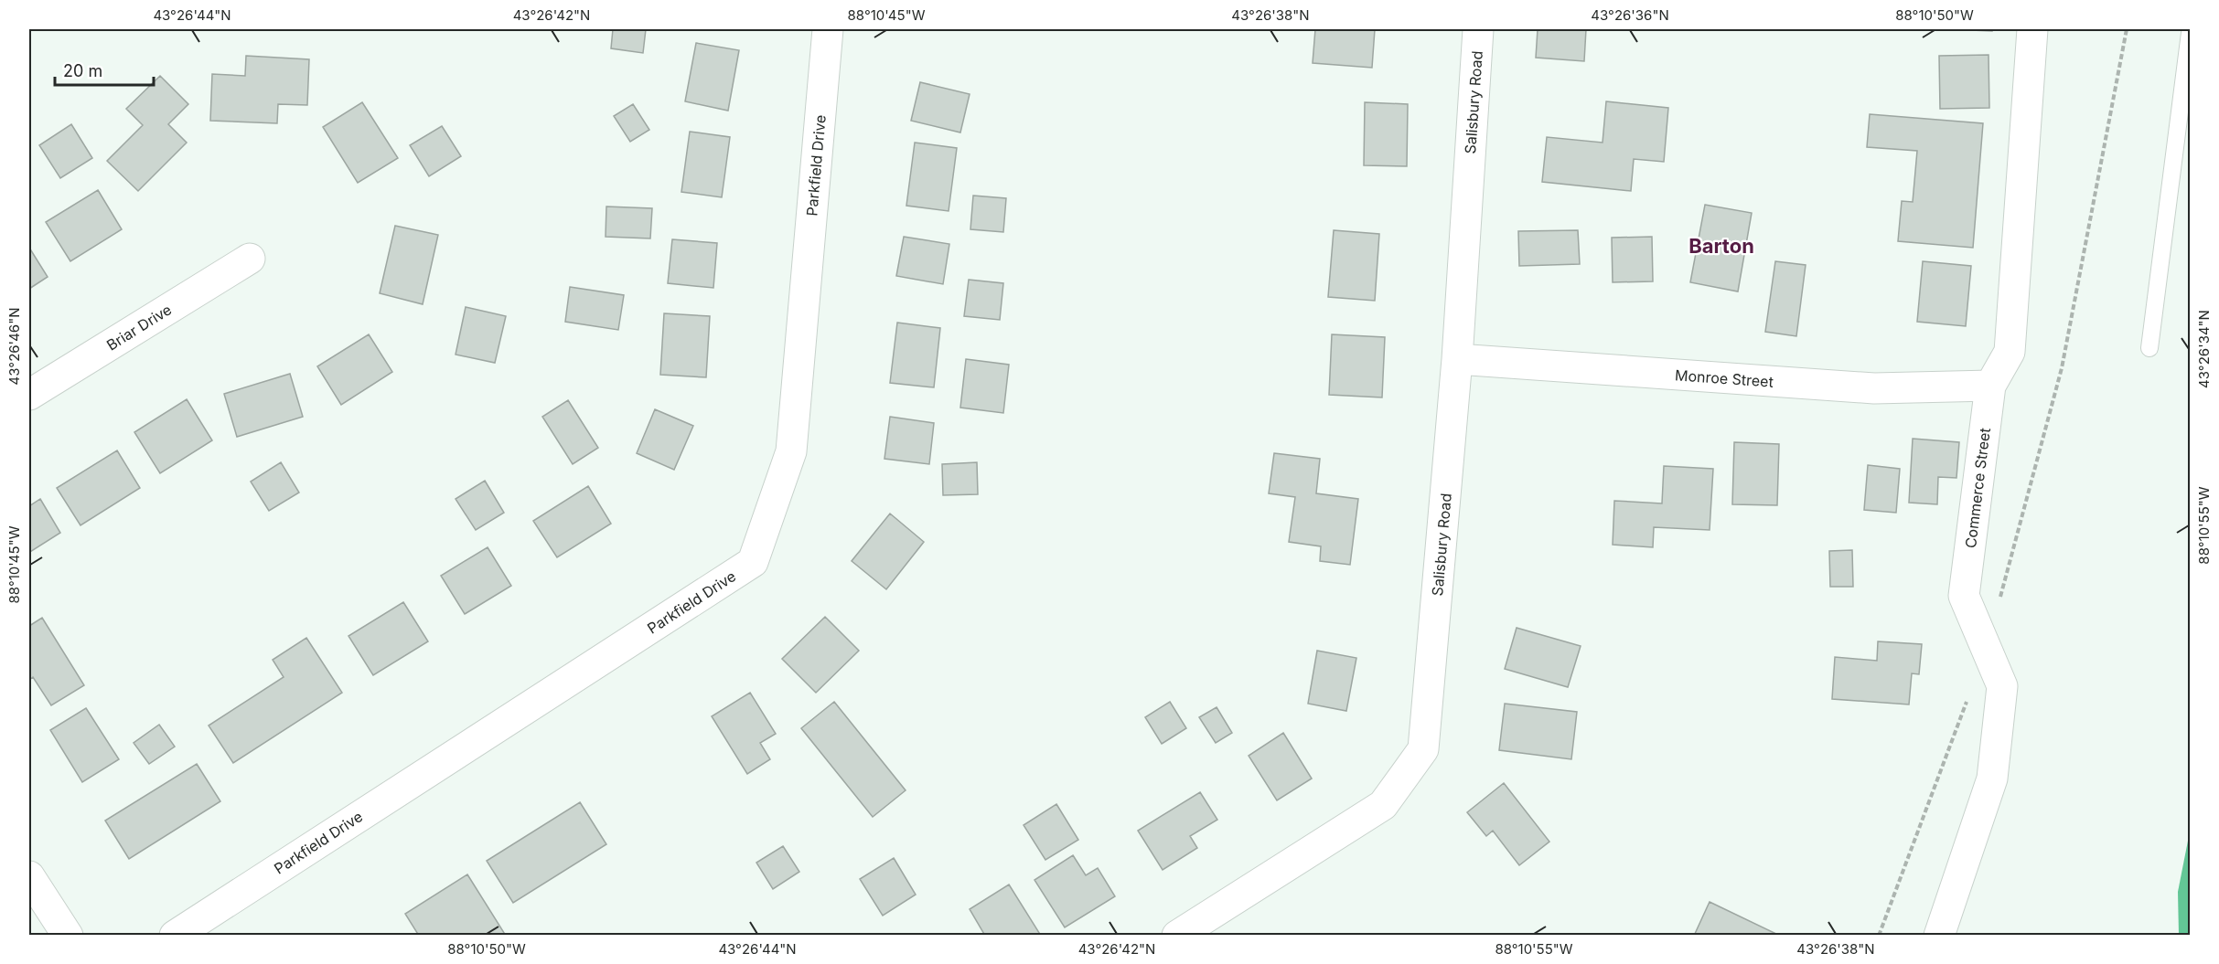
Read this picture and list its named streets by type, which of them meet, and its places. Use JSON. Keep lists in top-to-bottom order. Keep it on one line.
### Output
{"streets":{"street":["Salisbury Road","Parkfield Drive","Briar Drive","Monroe Street","Commerce Street"]},"crossings":[["Salisbury Road","Monroe Street"],["Monroe Street","Commerce Street"]],"districts":["Barton"],"scale_bar":"20 m","coordinates":["43°26'44\"N","43°26'42\"N","88°10'45\"W","43°26'38\"N","43°26'36\"N","88°10'50\"W","43°26'46\"N","43°26'34\"N","88°10'55\"W"]}
